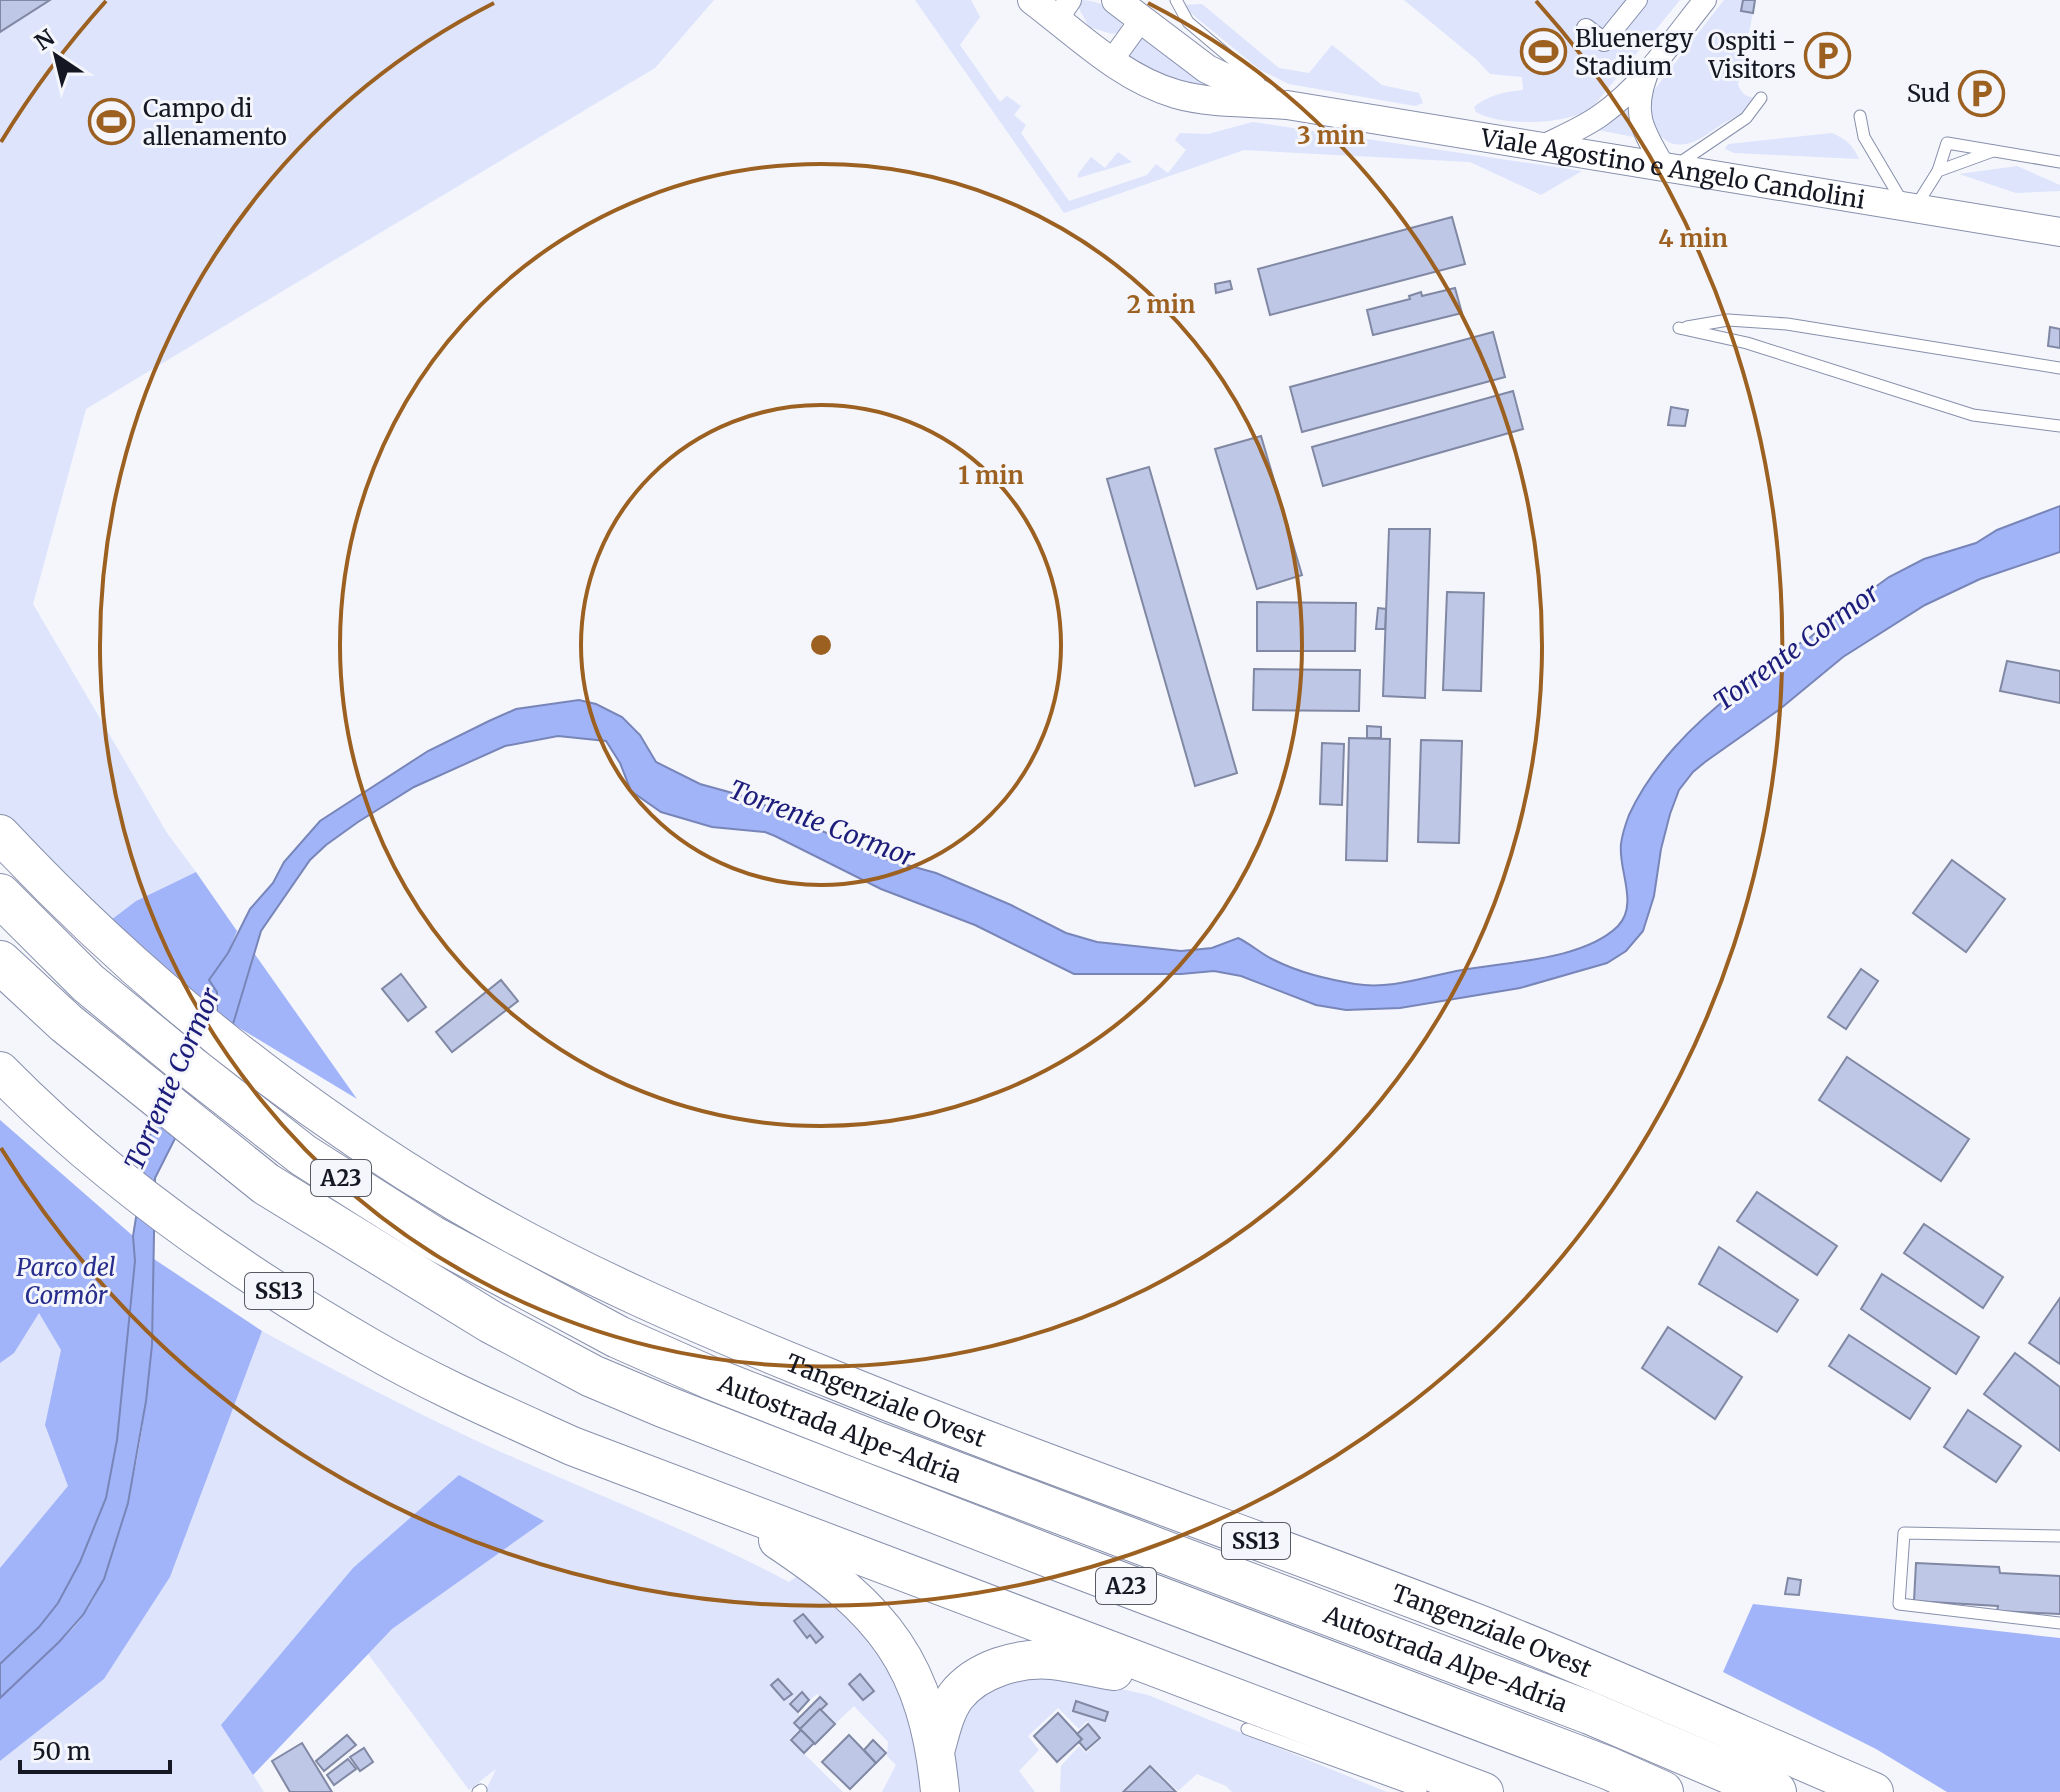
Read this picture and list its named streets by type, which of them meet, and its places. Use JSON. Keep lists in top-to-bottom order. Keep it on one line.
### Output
{"streets":{"highway":["A23","SS13","Tangenziale Ovest","Autostrada Alpe-Adria"],"street":["Viale Agostino e Angelo Candolini"]},"water":["Torrente Cormor"],"parks":["Parco del Cormôr"],"places":{"sports":["Bluenergy Stadium","Campo di allenamento"],"parking":["Ospiti - Visitors","Sud"]},"scale_bar":"50 m","north":"top left","rings":["3 min","4 min","2 min","1 min"]}
